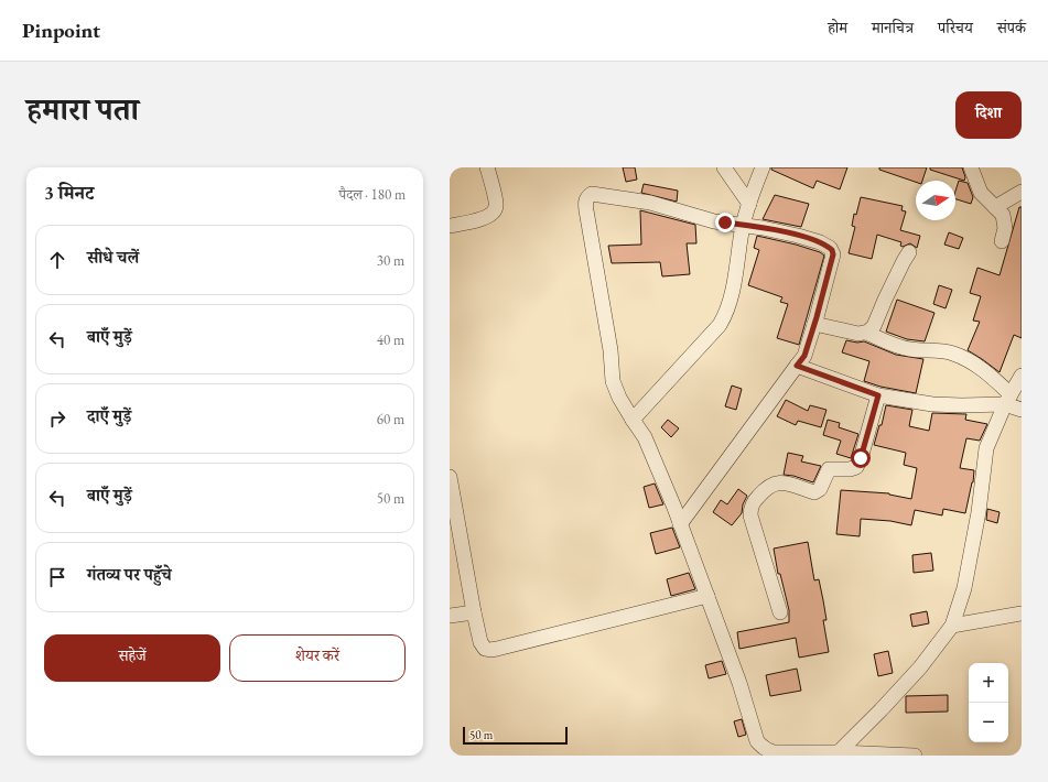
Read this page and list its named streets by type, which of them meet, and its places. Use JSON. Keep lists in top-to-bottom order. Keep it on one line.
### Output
{"scale_bar":"50 m","north":"right","page":{"header":"Pinpoint","nav":["होम","मानचित्र","परिचय","संपर्क"],"title":"हमारा पता","buttons":["दिशा",["सहेजें","शेयर करें"]],"heading":["3 मिनट","पैदल · 180 m"],"list":[["सीधे चलें","30 m"],["बाएँ मुड़ें","40 m"],["दाएँ मुड़ें","60 m"],["बाएँ मुड़ें","50 m"],"गंतव्य पर पहुँचे"],"map_buttons":["+","−"],"scale":"50 m"}}
